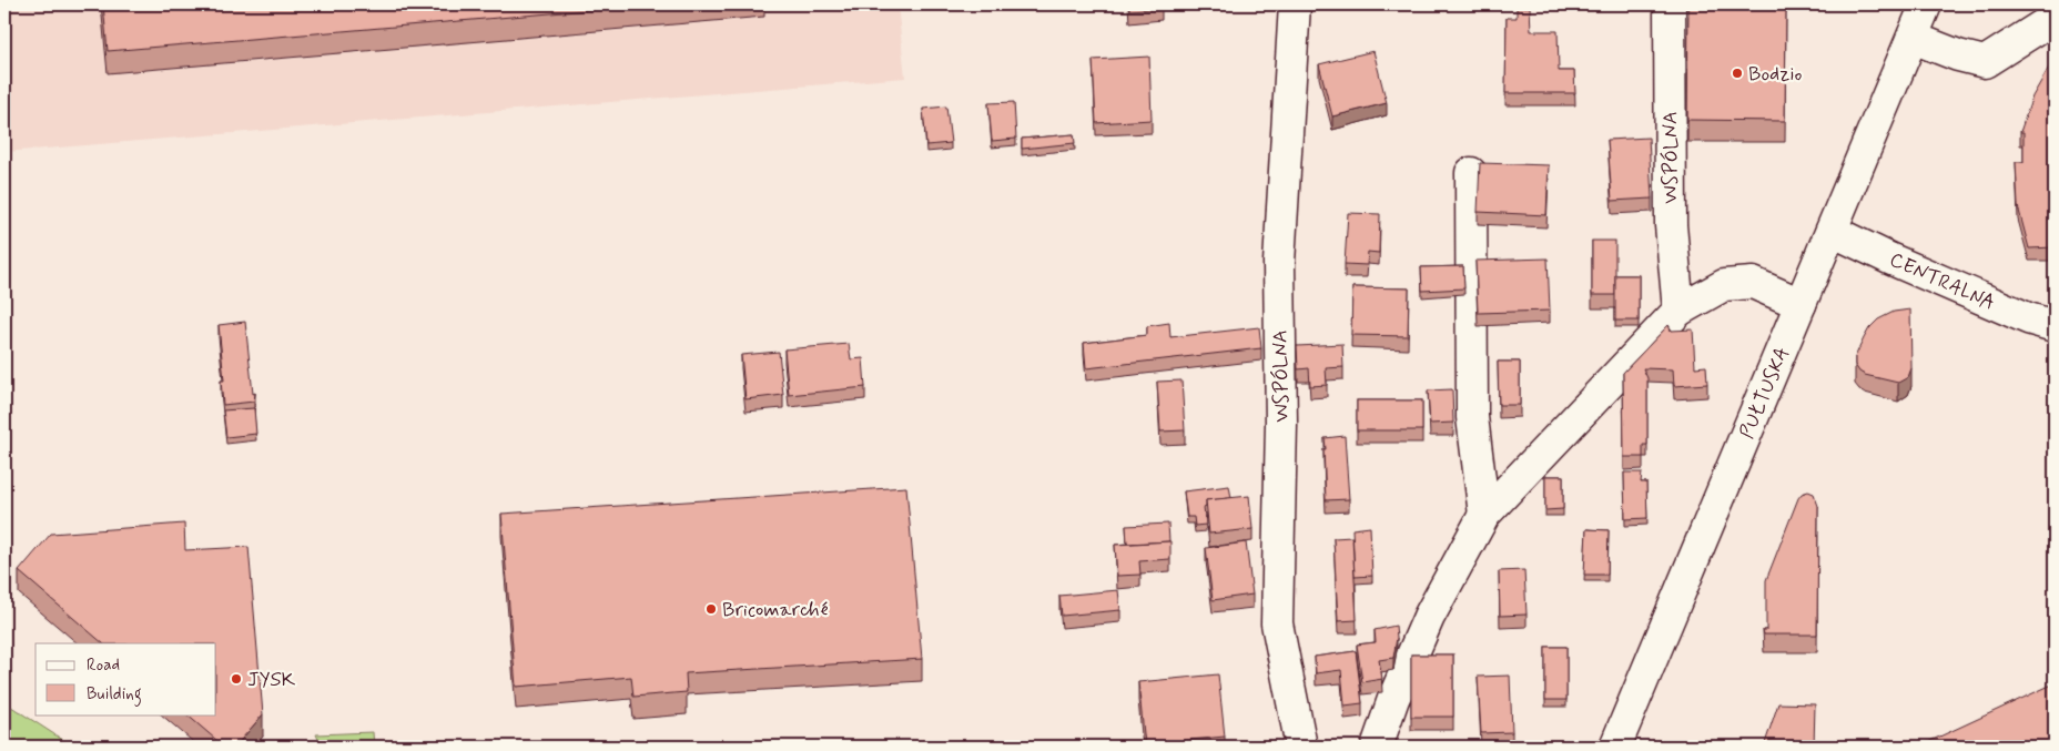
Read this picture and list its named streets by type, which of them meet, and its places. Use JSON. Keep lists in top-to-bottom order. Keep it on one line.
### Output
{"streets":{"street":["WSPÓLNA","CENTRALNA","PUŁTUSKA"]},"crossings":[["CENTRALNA","PUŁTUSKA"]],"places":["Bodzio","Bricomarché","JYSK"],"legend":["Road","Building"]}
